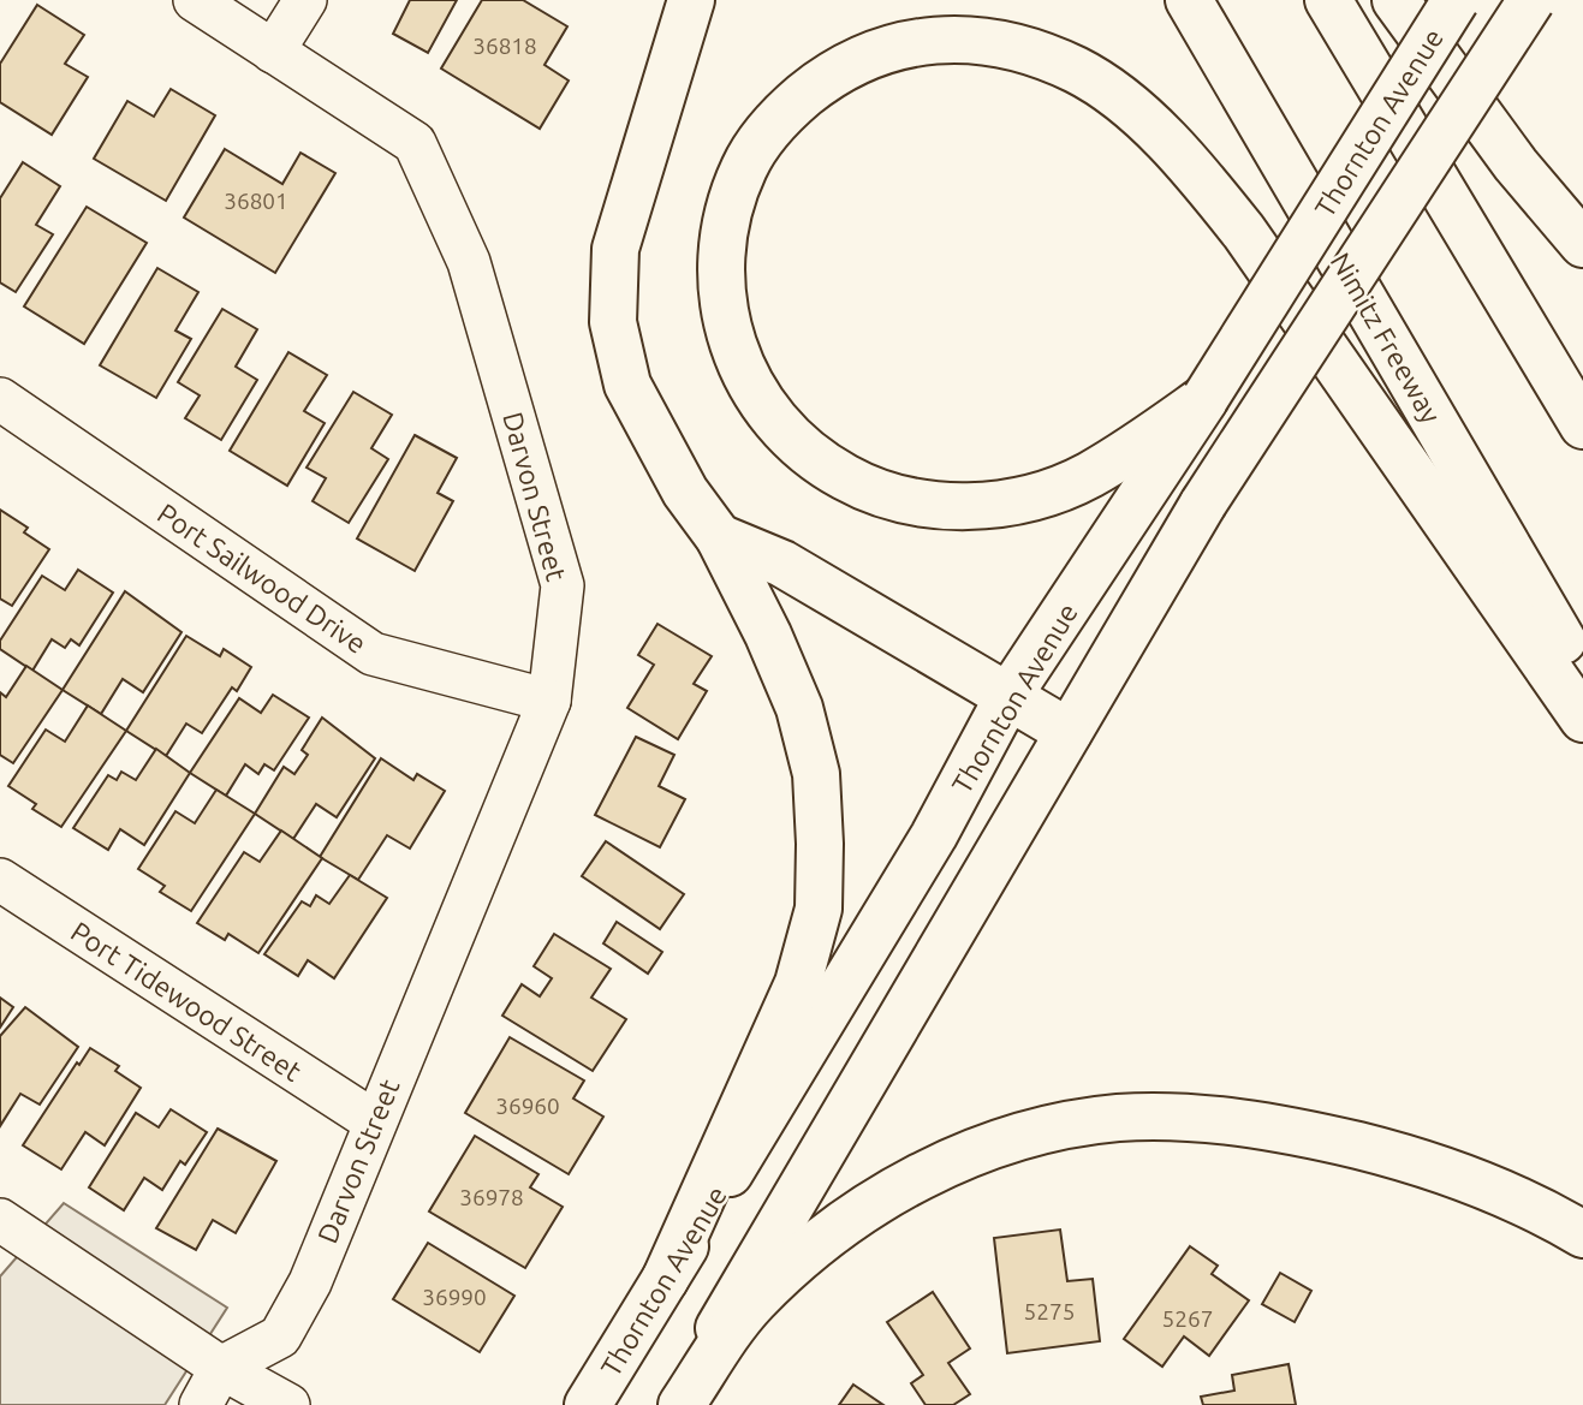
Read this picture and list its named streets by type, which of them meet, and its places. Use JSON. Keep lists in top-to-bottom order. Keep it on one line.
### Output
{"streets":{"main road":["Thornton Avenue","Nimitz Freeway"],"street":["Darvon Street","Port Sailwood Drive","Port Tidewood Street"]},"crossings":[["Darvon Street","Port Sailwood Drive"],["Darvon Street","Port Tidewood Street"]],"house_numbers":["36818","36801","36960","36978","36990","5275","5267"]}
